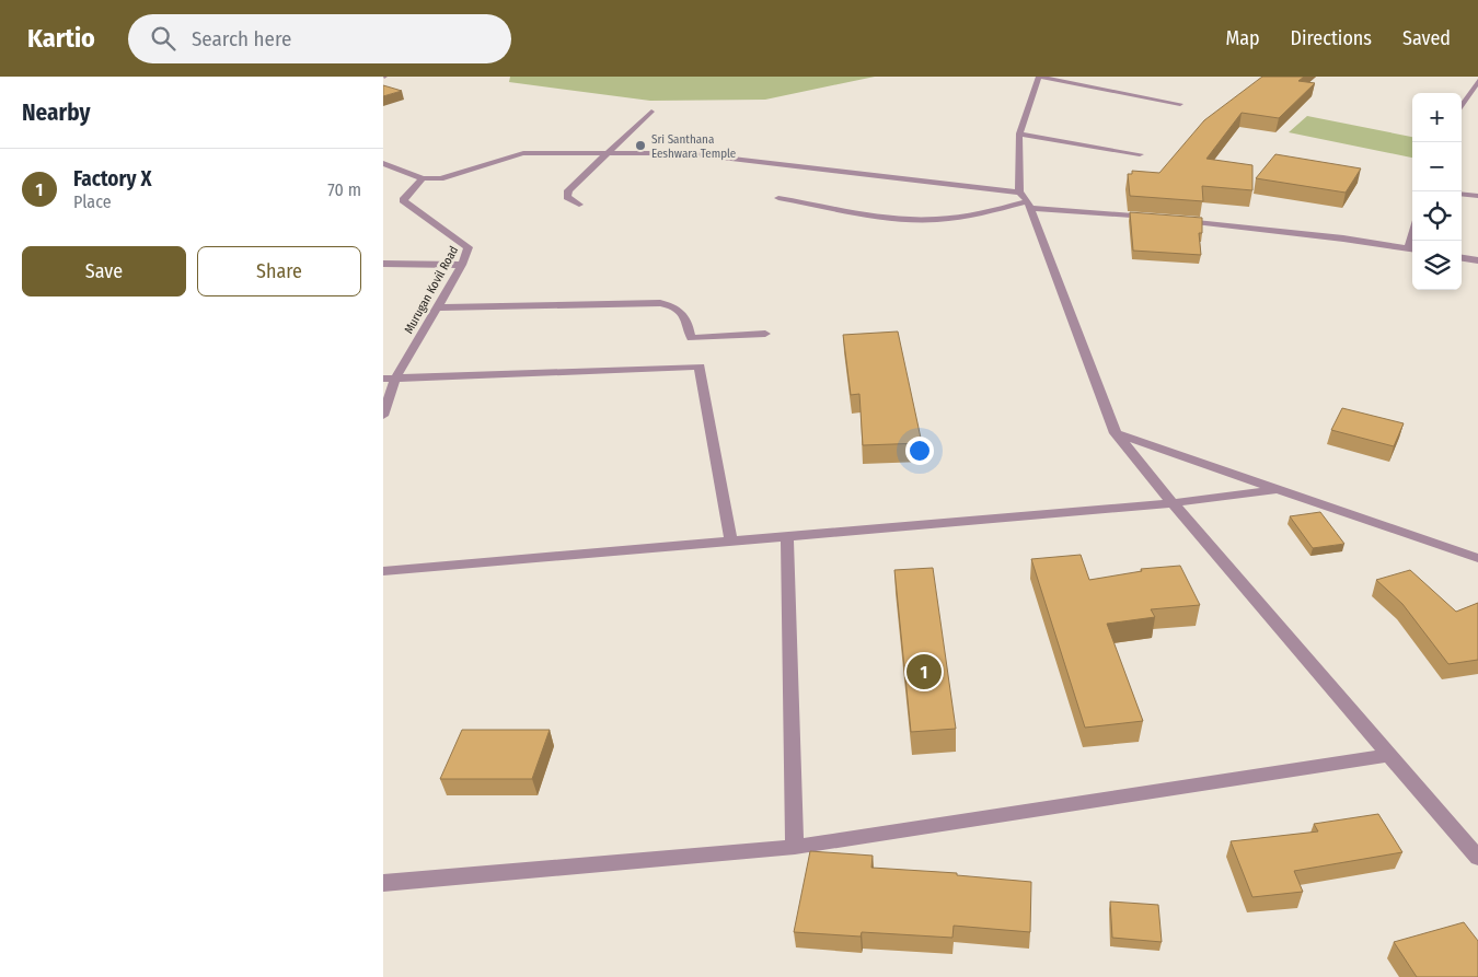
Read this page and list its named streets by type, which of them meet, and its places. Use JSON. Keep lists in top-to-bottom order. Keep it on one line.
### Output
{"streets":{"street":["Murugan Kovil Road"]},"places":["Sri Santhana Eeshwara Temple"],"page":{"header":"Kartio","search":"Search here","nav":["Map","Directions","Saved"],"heading":"Nearby","map_buttons":["+","−"],"list":[{"mark":"1","name":"Factory X","note":"Place","value":"70 m"}],"buttons":["Save","Share"],"pins":"1"}}
